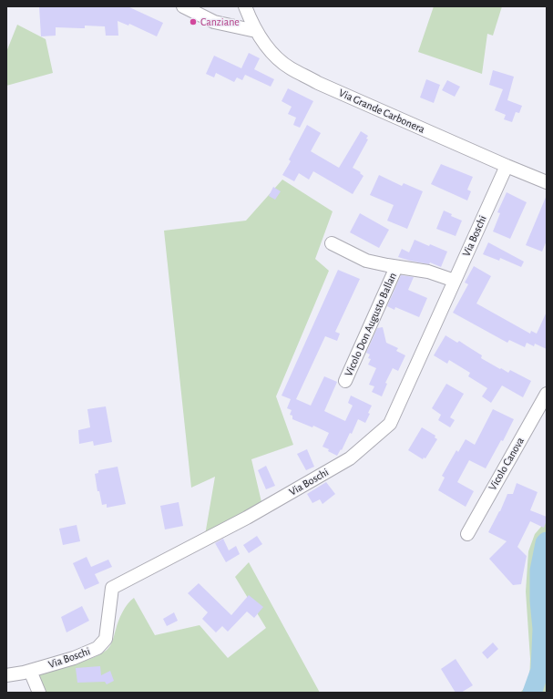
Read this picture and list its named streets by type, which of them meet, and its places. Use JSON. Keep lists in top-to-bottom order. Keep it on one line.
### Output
{"streets":{"street":["Via Grande Carbonera","Via Boschi","Vicolo Don Augusto Ballan","Vicolo Canova"]},"crossings":[["Via Grande Carbonera","Via Boschi"],["Via Boschi","Vicolo Don Augusto Ballan"]],"places":["Canziane"]}
